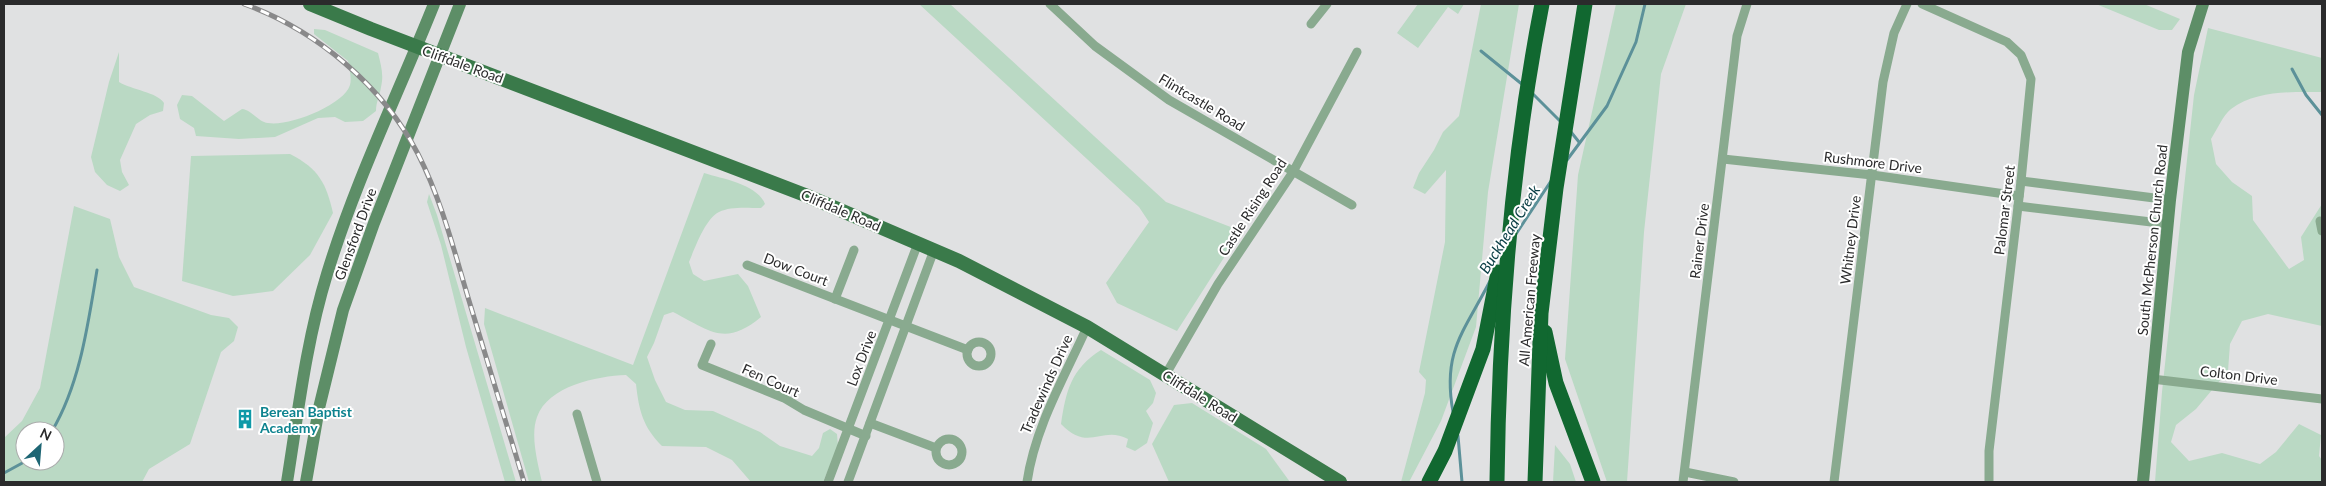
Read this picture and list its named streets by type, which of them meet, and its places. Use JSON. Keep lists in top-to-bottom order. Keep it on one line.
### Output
{"streets":{"highway":["All American Freeway"],"main road":["Cliffdale Road","Glensford Drive","South McPherson Church Road"],"street":["Flintcastle Road","Rushmore Drive","Castle Rising Road","Palomar Street","Whitney Drive","Rainer Drive","Dow Court","Lox Drive","Colton Drive","Fen Court","Tradewinds Drive"]},"crossings":[["Cliffdale Road","Castle Rising Road"],["Cliffdale Road","Glensford Drive"],["Cliffdale Road","Lox Drive"],["Cliffdale Road","Tradewinds Drive"],["Flintcastle Road","Castle Rising Road"],["Rushmore Drive","Palomar Street"],["Rushmore Drive","Whitney Drive"],["Rushmore Drive","Rainer Drive"],["South McPherson Church Road","Colton Drive"],["Dow Court","Lox Drive"],["Lox Drive","Fen Court"]],"water":["Buckhead Creek"],"places":{"building":["Berean Baptist Academy"]},"north":"top right"}
